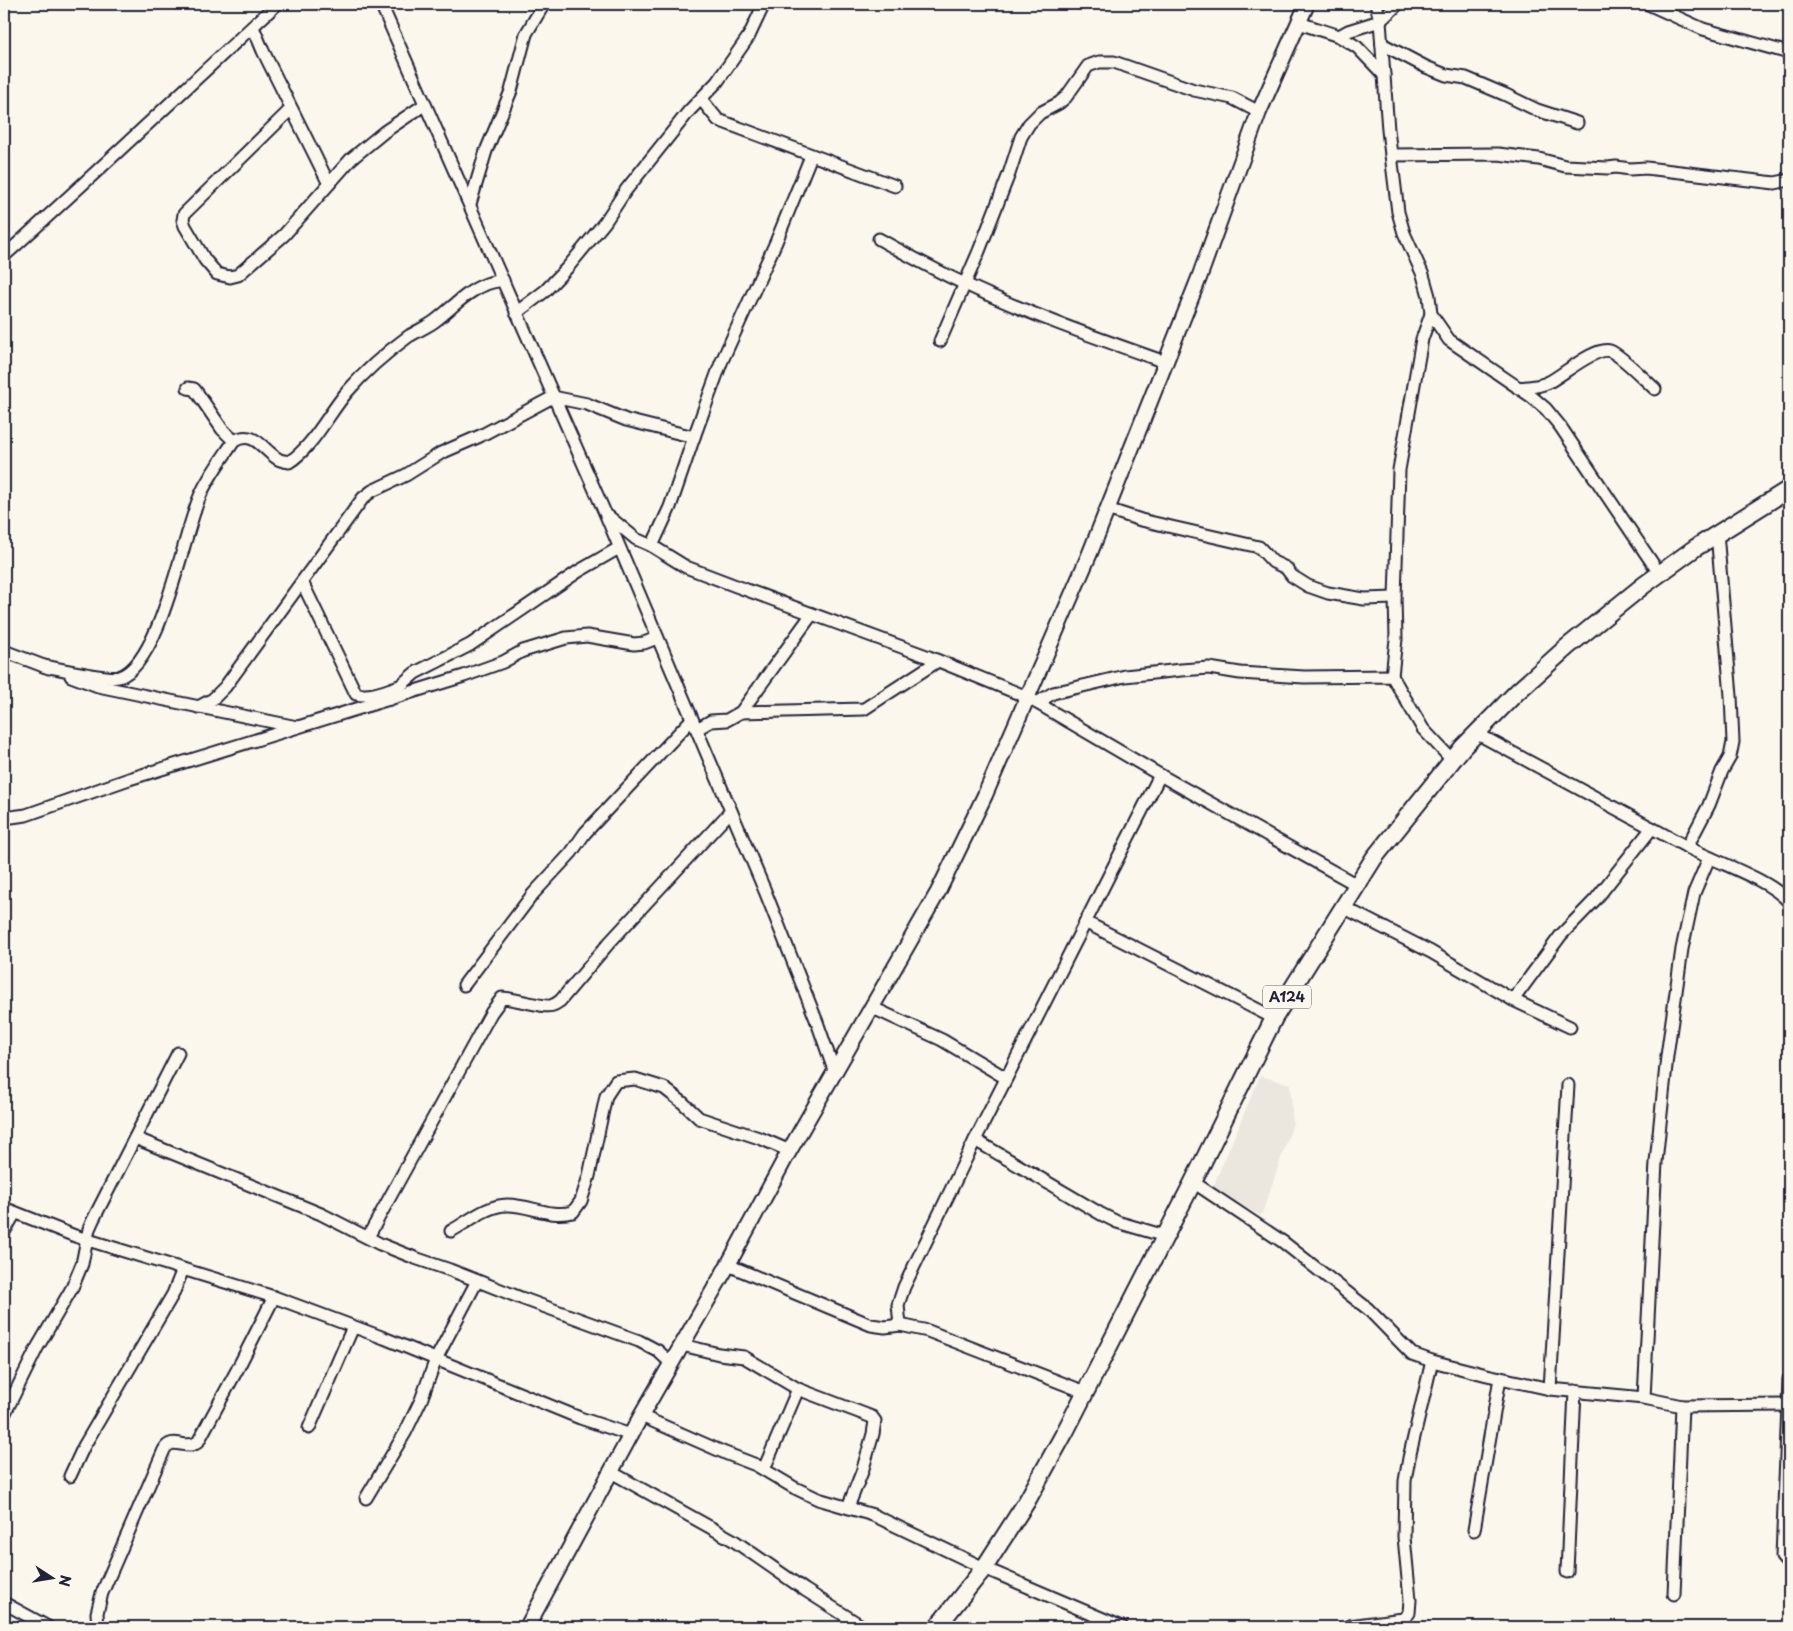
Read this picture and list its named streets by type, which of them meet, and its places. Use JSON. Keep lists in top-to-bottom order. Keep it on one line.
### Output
{"streets":{"highway":["A124"]},"north":"right"}
